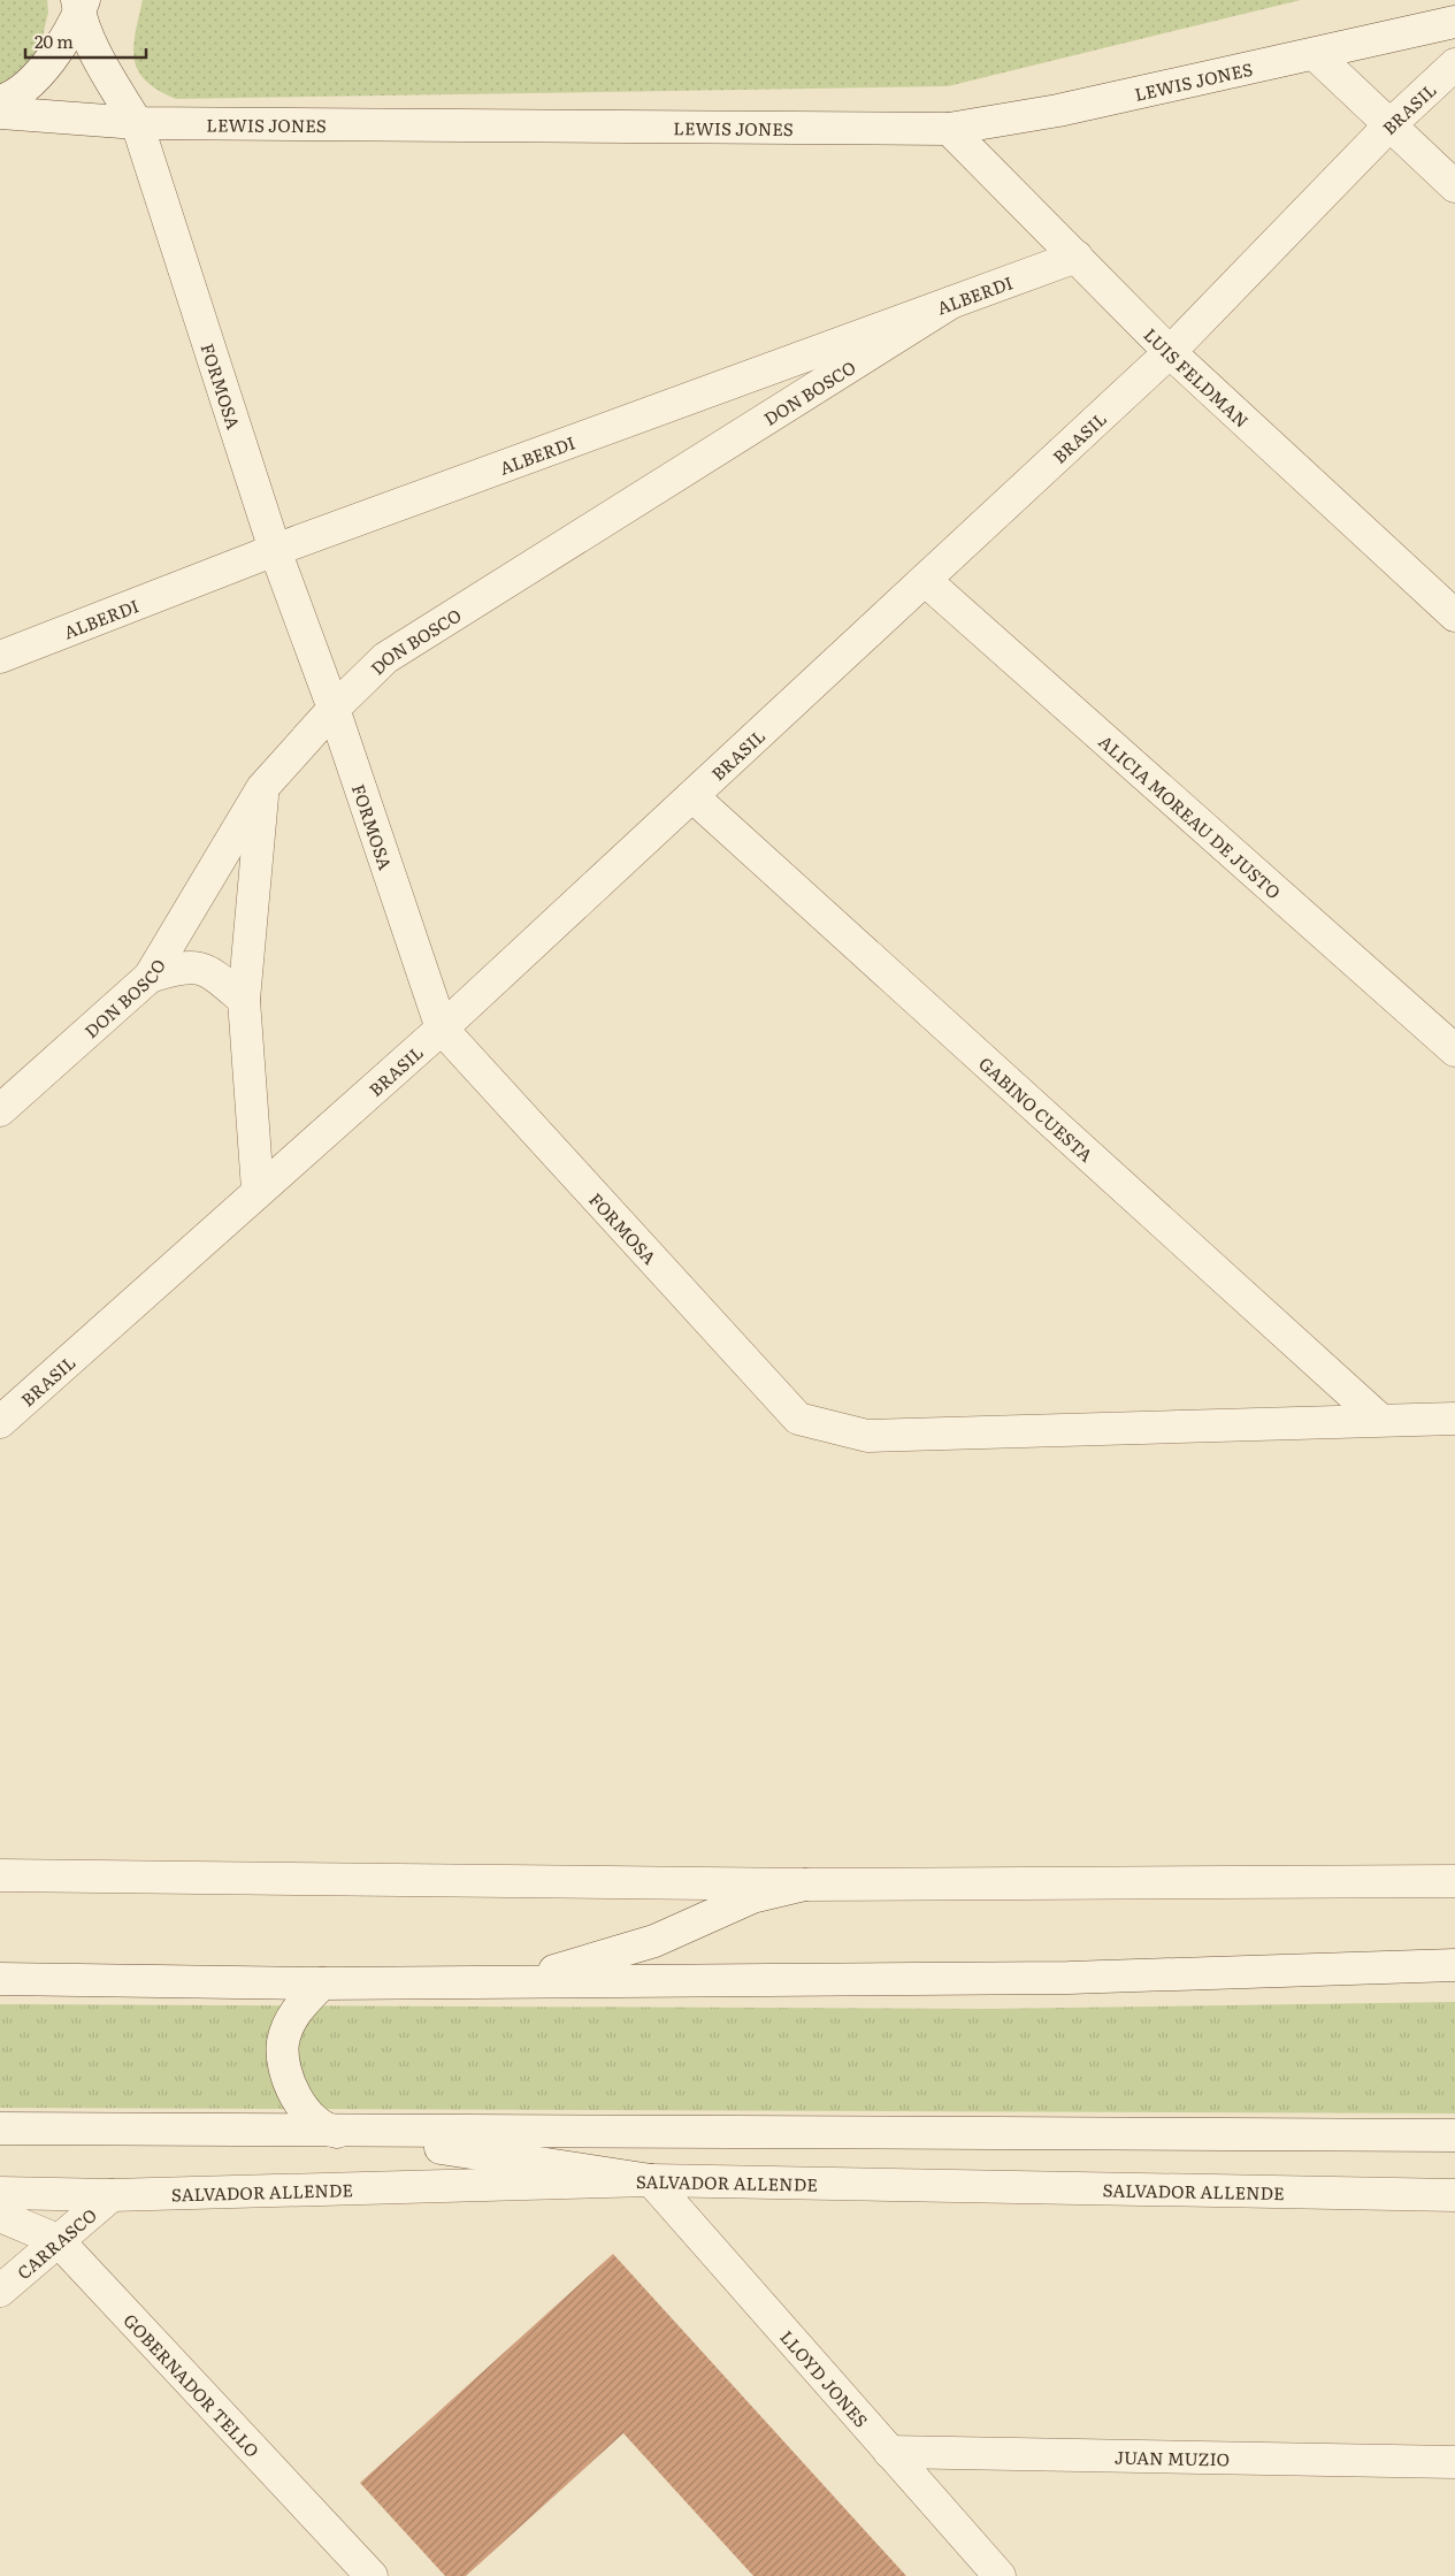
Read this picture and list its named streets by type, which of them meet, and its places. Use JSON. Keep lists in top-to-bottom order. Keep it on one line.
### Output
{"streets":{"street":["LEWIS JONES","BRASIL","ALBERDI","LUIS FELDMAN","FORMOSA","DON BOSCO","ALICIA MOREAU DE JUSTO","GABINO CUESTA","SALVADOR ALLENDE","CARRASCO","LLOYD JONES","GOBERNADOR TELLO","JUAN MUZIO"]},"crossings":[["LEWIS JONES","LUIS FELDMAN"],["LEWIS JONES","FORMOSA"],["BRASIL","LUIS FELDMAN"],["BRASIL","FORMOSA"],["BRASIL","ALICIA MOREAU DE JUSTO"],["BRASIL","GABINO CUESTA"],["ALBERDI","LUIS FELDMAN"],["ALBERDI","FORMOSA"],["ALBERDI","DON BOSCO"],["FORMOSA","DON BOSCO"],["FORMOSA","GABINO CUESTA"],["SALVADOR ALLENDE","CARRASCO"],["SALVADOR ALLENDE","LLOYD JONES"],["CARRASCO","GOBERNADOR TELLO"],["LLOYD JONES","JUAN MUZIO"]],"scale_bar":"20 m"}
